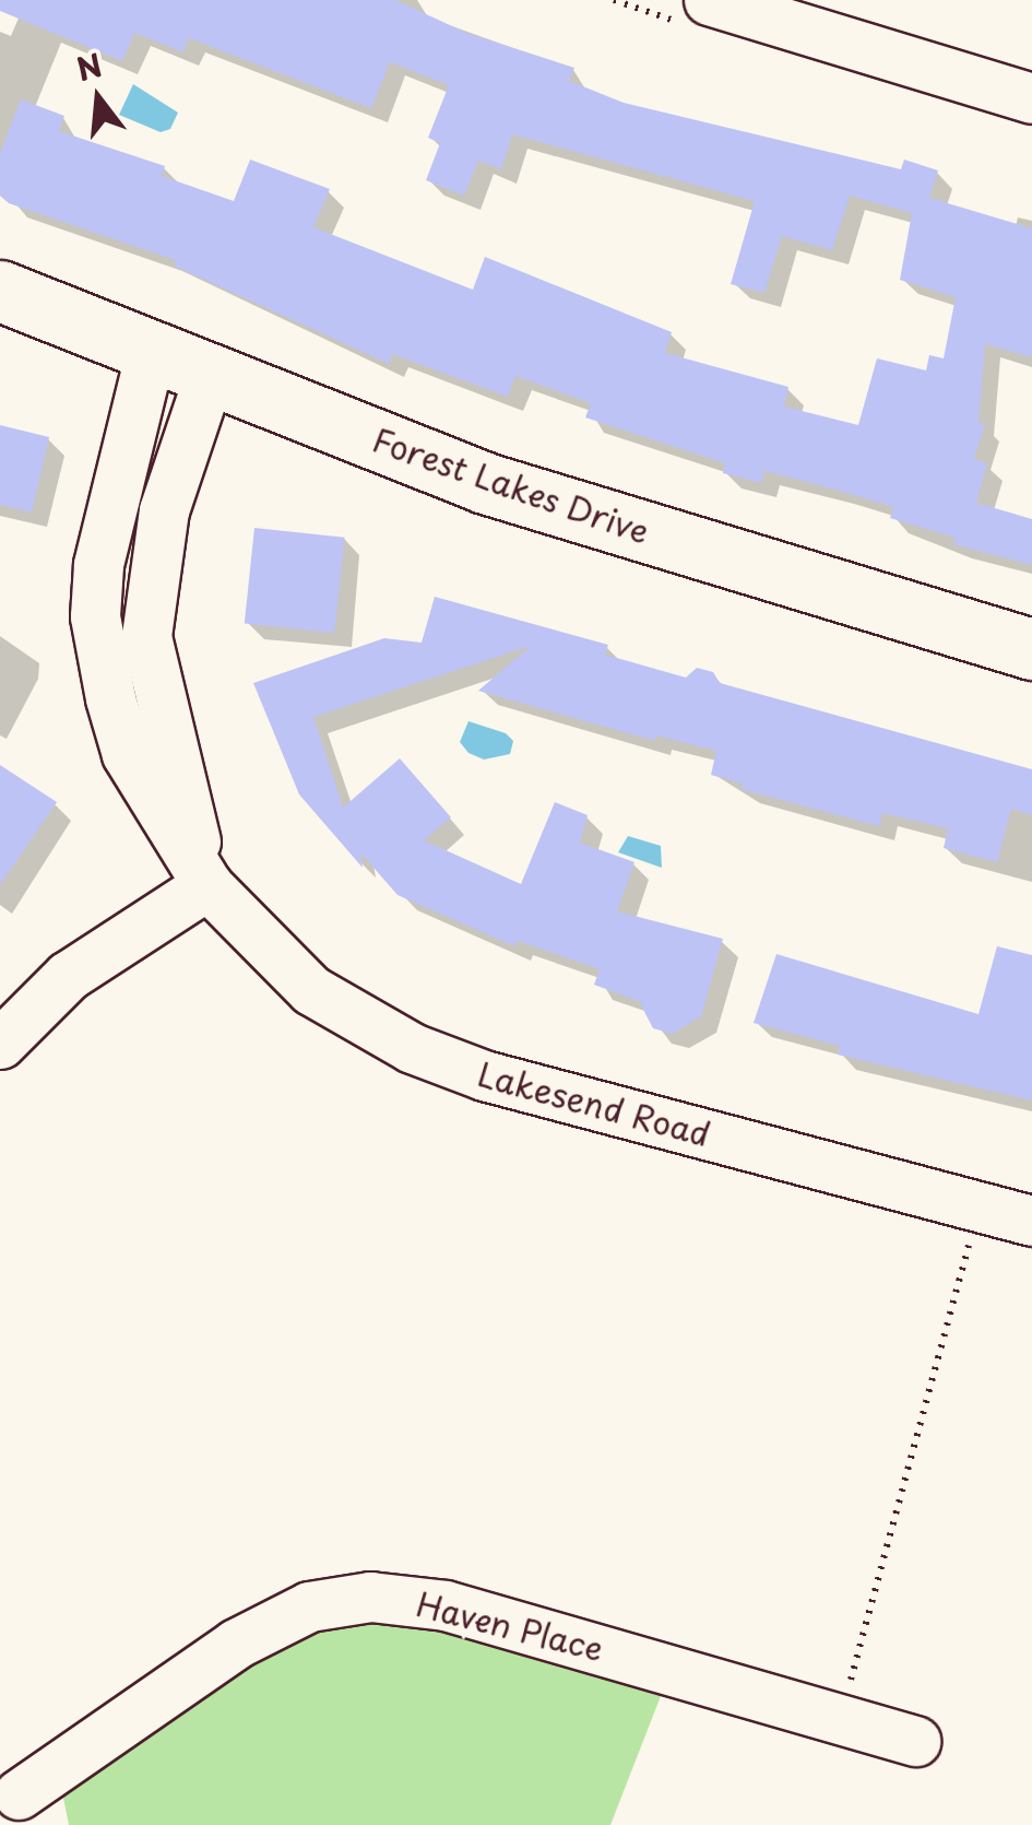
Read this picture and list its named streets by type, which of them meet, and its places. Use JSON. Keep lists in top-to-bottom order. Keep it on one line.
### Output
{"streets":{"main road":["Forest Lakes Drive"],"street":["Lakesend Road","Haven Place"]},"crossings":[["Forest Lakes Drive","Lakesend Road"]],"north":"top"}
